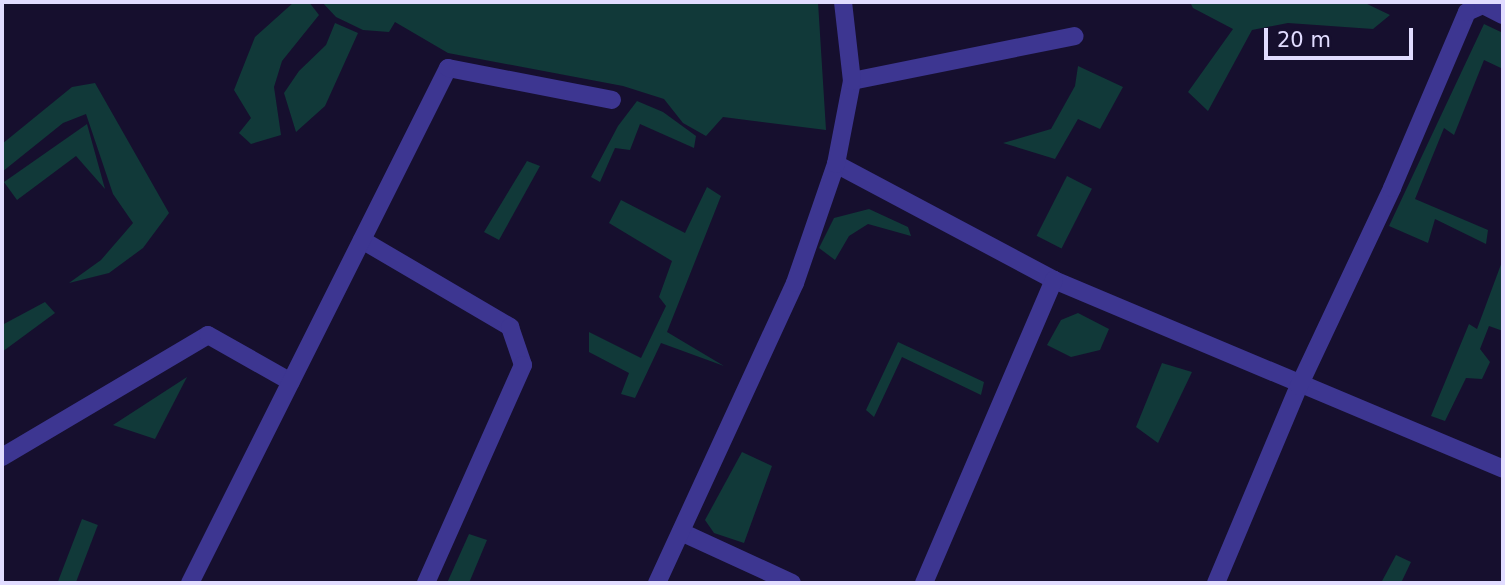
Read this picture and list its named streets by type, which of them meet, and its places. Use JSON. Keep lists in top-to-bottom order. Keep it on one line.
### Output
{"scale_bar":"20 m"}
